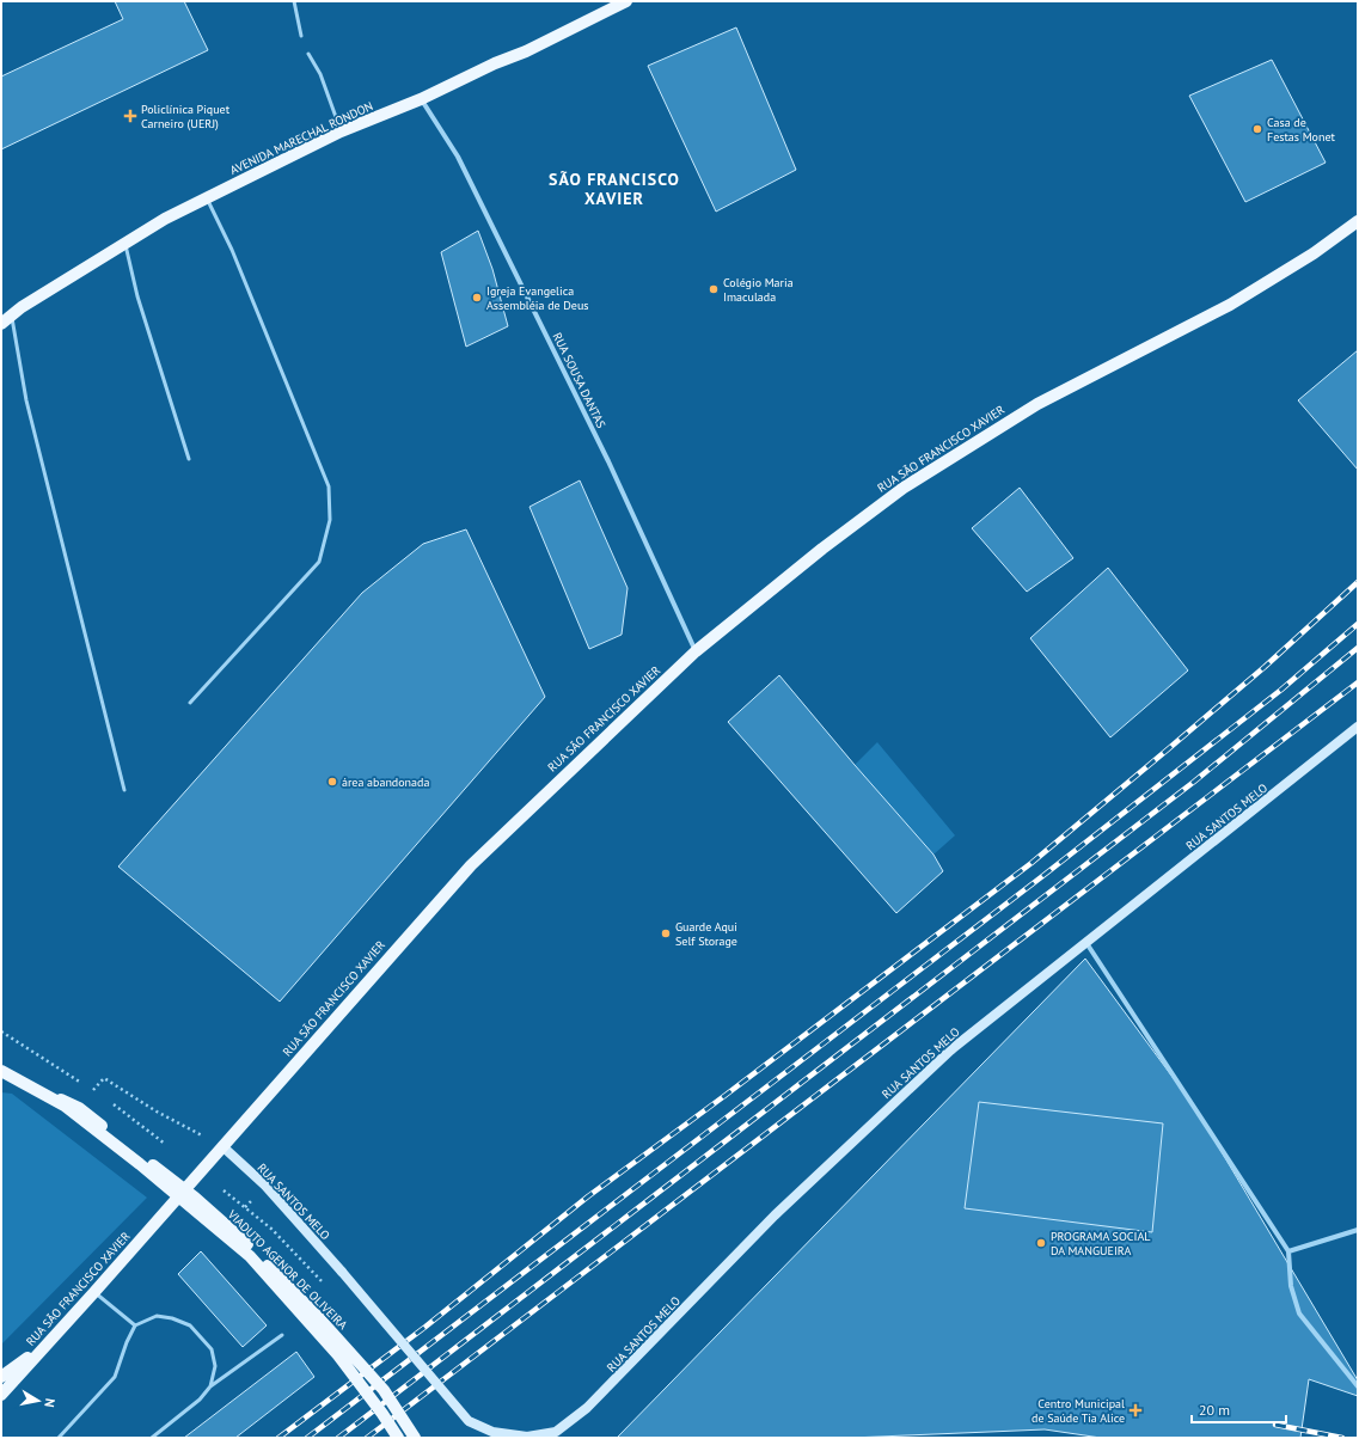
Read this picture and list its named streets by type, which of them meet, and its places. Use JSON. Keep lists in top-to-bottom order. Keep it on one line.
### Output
{"streets":{"main road":["AVENIDA MARECHAL RONDON","RUA SÃO FRANCISCO XAVIER","RUA SANTOS MELO","VIADUTO AGENOR DE OLIVEIRA"],"street":["RUA SOUSA DANTAS"]},"crossings":[["AVENIDA MARECHAL RONDON","RUA SOUSA DANTAS"],["RUA SOUSA DANTAS","RUA SÃO FRANCISCO XAVIER"],["RUA SÃO FRANCISCO XAVIER","RUA SANTOS MELO"]],"districts":["SÃO FRANCISCO XAVIER"],"places":{"health":["Policlínica Piquet Carneiro (UERJ)","Centro Municipal de Saúde Tia Alice"],"other":["Casa de Festas Monet","Colégio Maria Imaculada","Igreja Evangelica Assembléia de Deus","área abandonada","Guarde Aqui Self Storage","PROGRAMA SOCIAL DA MANGUEIRA"]},"scale_bar":"20 m","north":"right"}
